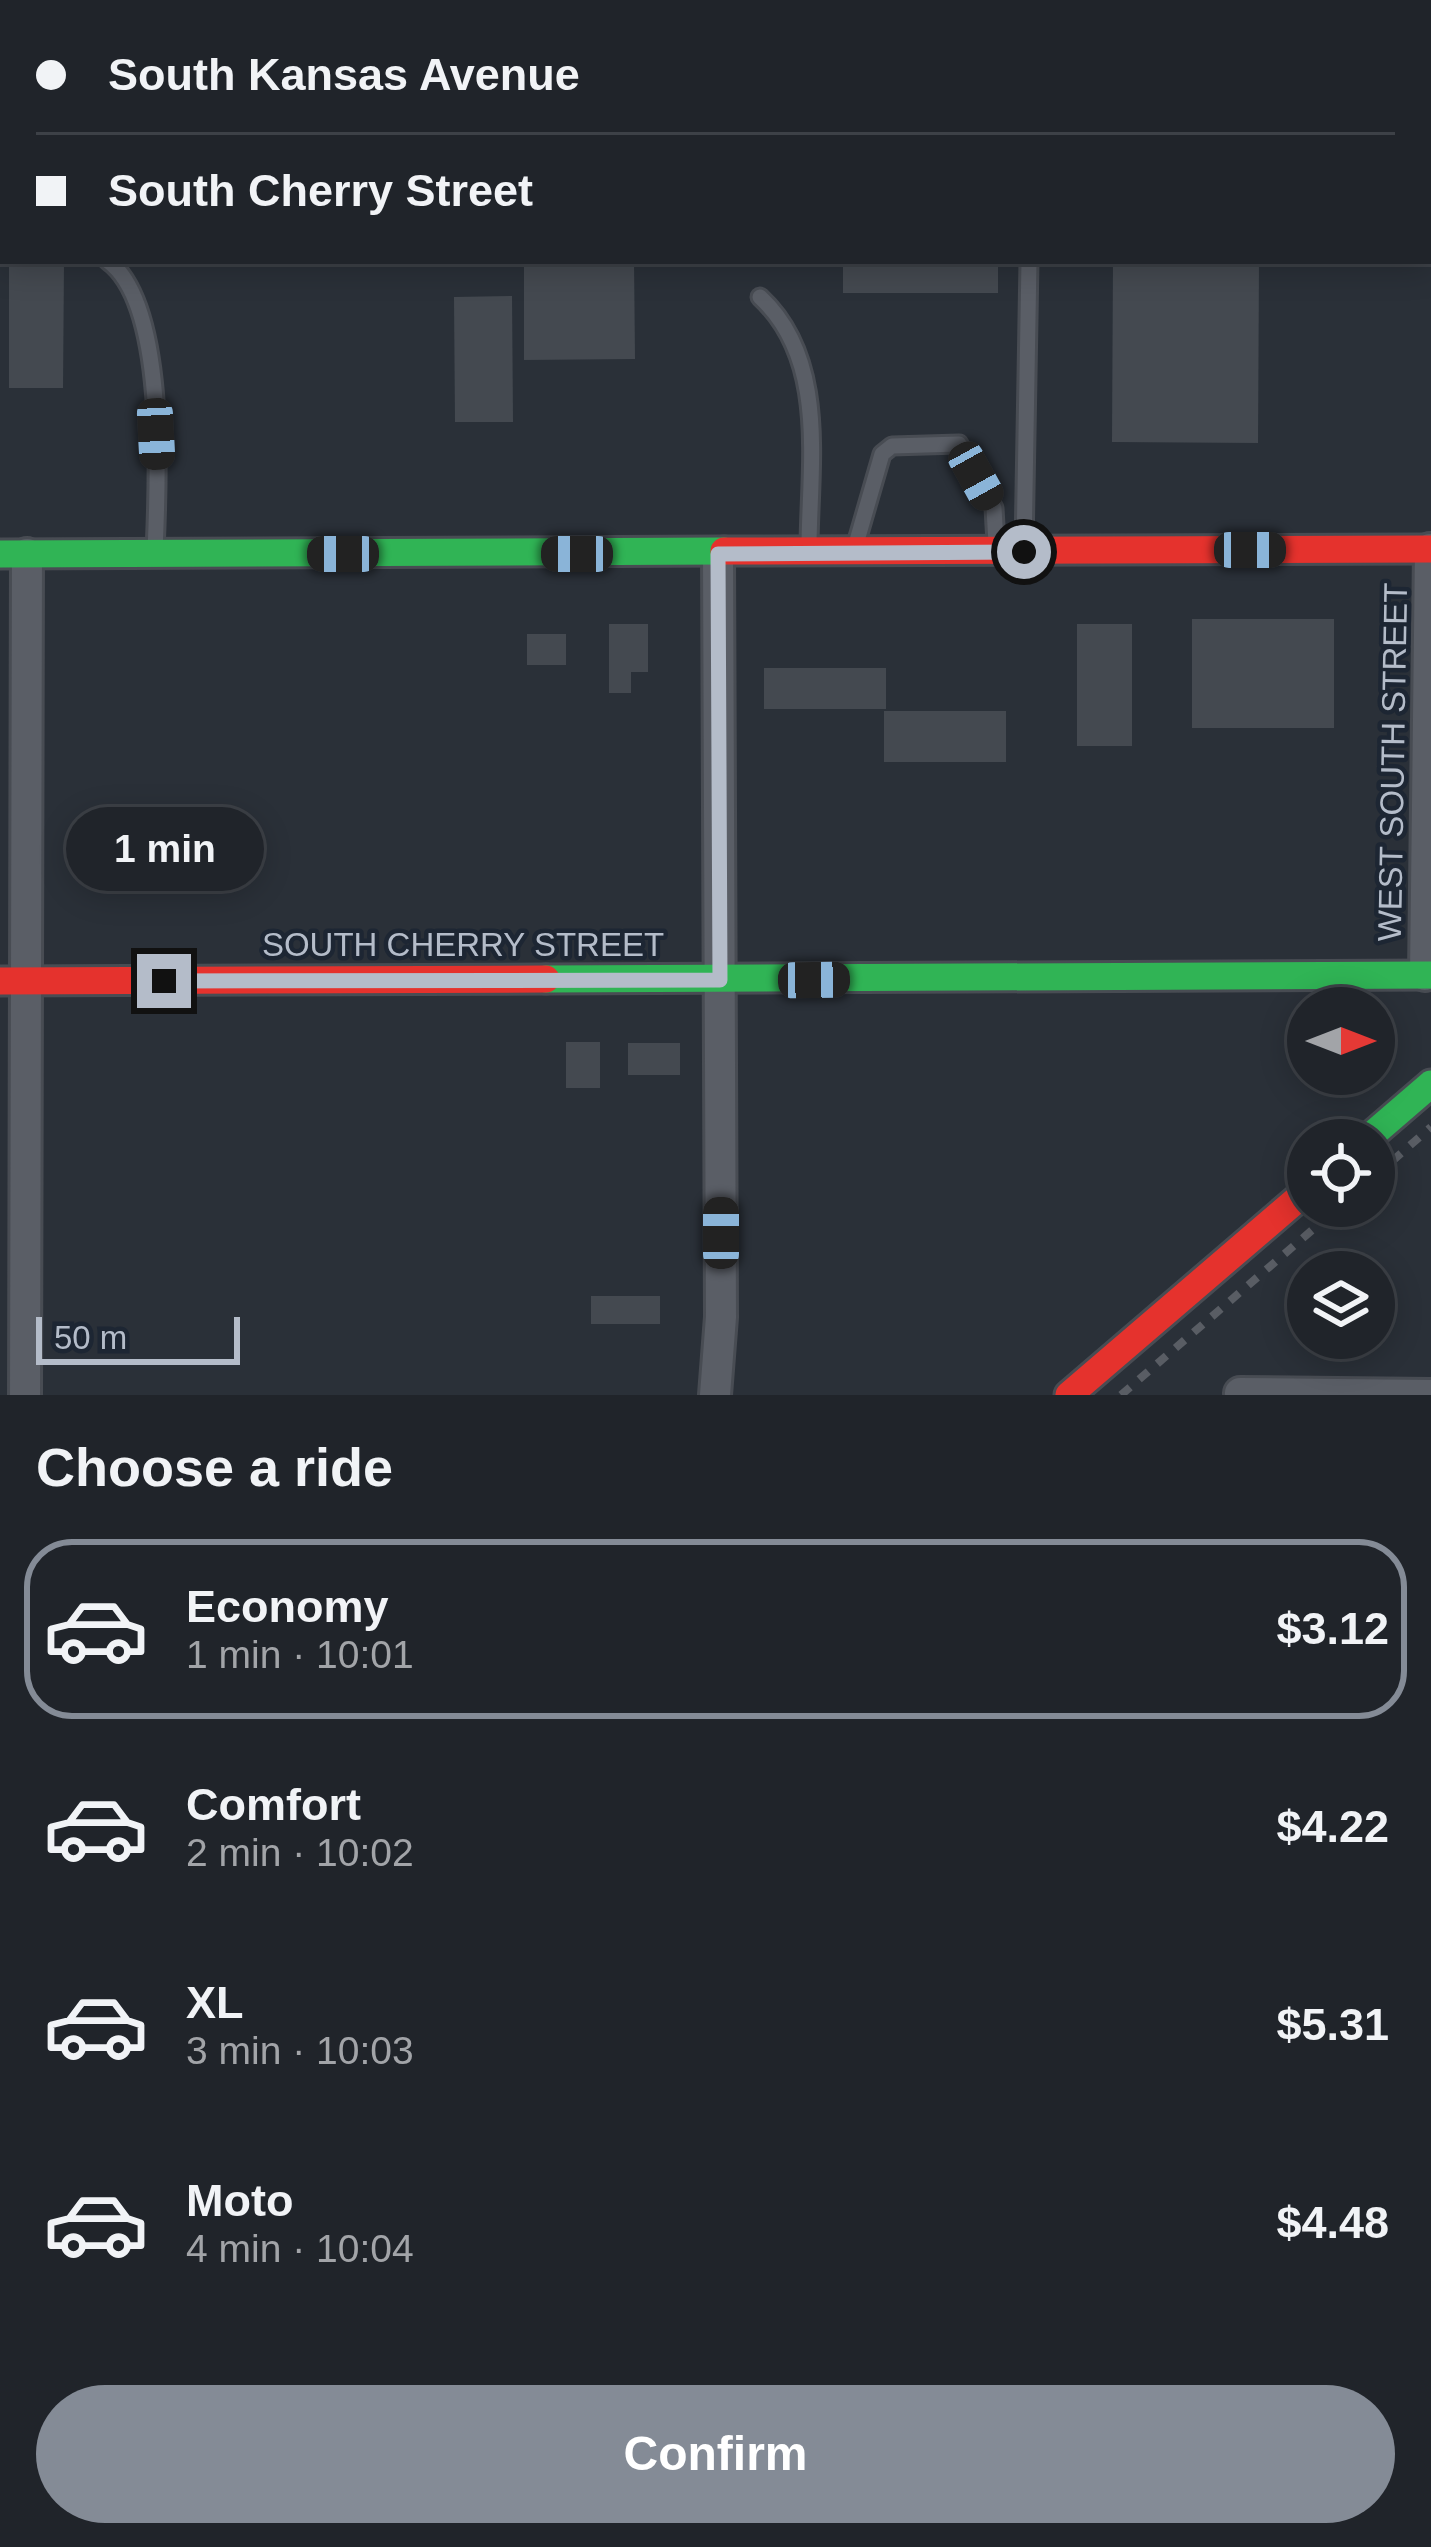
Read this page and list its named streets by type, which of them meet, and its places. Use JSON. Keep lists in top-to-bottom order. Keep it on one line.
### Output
{"streets":{"street":["WEST SOUTH STREET","SOUTH CHERRY STREET"]},"crossings":[["WEST SOUTH STREET","SOUTH CHERRY STREET"]],"scale_bar":"50 m","north":"right","page":{"banner":["South Kansas Avenue","South Cherry Street"],"bubble":"1 min","scale":"50 m","heading":"Choose a ride","list":[{"name":"Economy","note":"1 min · 10:01","value":"$3.12"},{"name":"Comfort","note":"2 min · 10:02","value":"$4.22"},{"name":"XL","note":"3 min · 10:03","value":"$5.31"},{"name":"Moto","note":"4 min · 10:04","value":"$4.48"}],"buttons":"Confirm"}}
